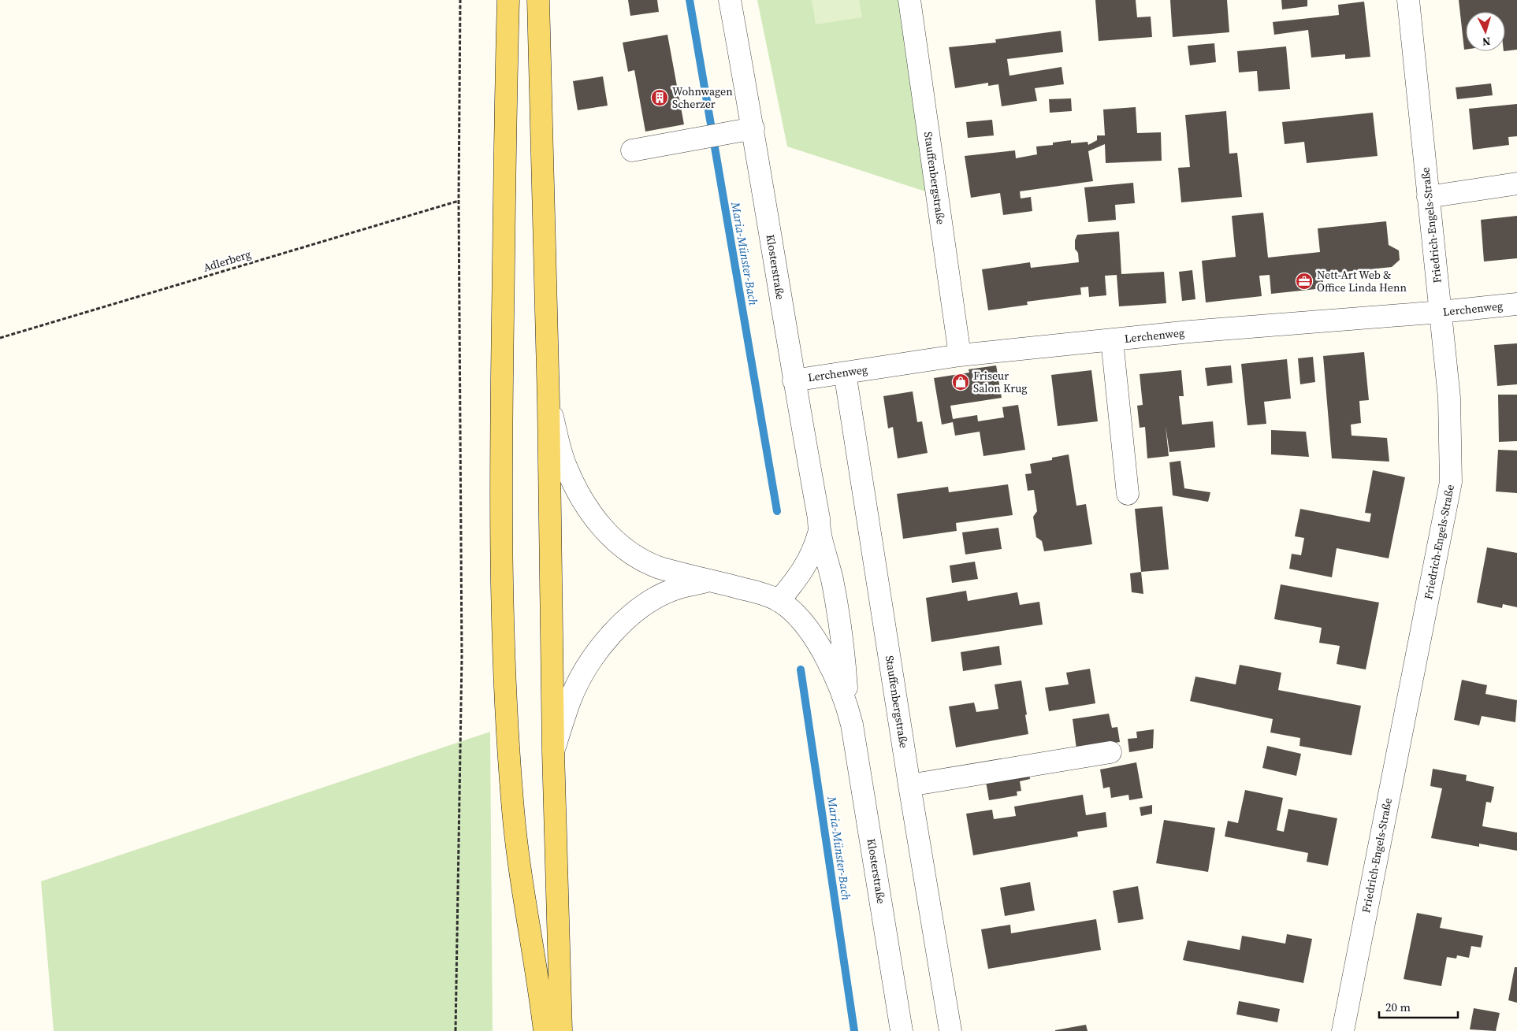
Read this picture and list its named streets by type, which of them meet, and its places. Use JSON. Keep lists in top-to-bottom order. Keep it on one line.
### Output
{"streets":{"street":["Stauffenbergstraße","Friedrich-Engels-Straße","Klosterstraße","Lerchenweg"],"path":["Adlerberg"]},"crossings":[["Stauffenbergstraße","Lerchenweg"],["Friedrich-Engels-Straße","Lerchenweg"],["Klosterstraße","Lerchenweg"]],"water":["Maria-Münster-Bach"],"places":{"building":["Wohnwagen Scherzer"],"office":["Nett-Art Web & Office Linda Henn"],"shop":["Friseur Salon Krug"]},"scale_bar":"20 m","north":"bottom"}
